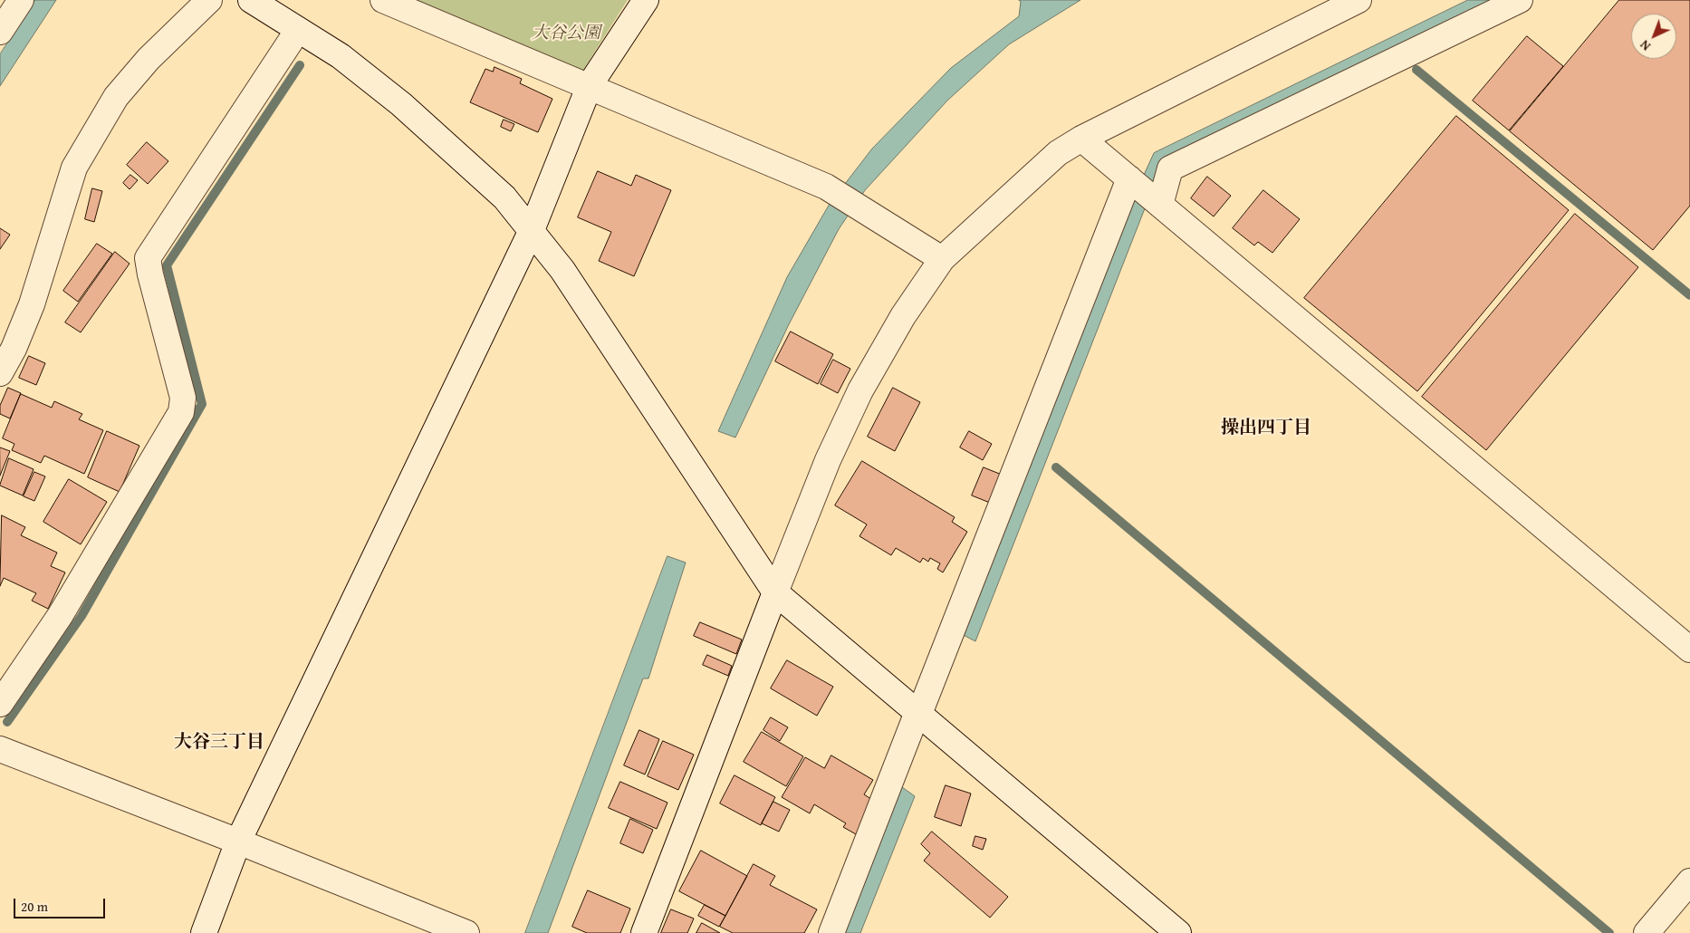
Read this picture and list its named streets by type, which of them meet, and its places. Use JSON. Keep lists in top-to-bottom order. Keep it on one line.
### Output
{"districts":["操出四丁目","大谷三丁目"],"parks":["大谷公園"],"scale_bar":"20 m","north":"bottom left"}
